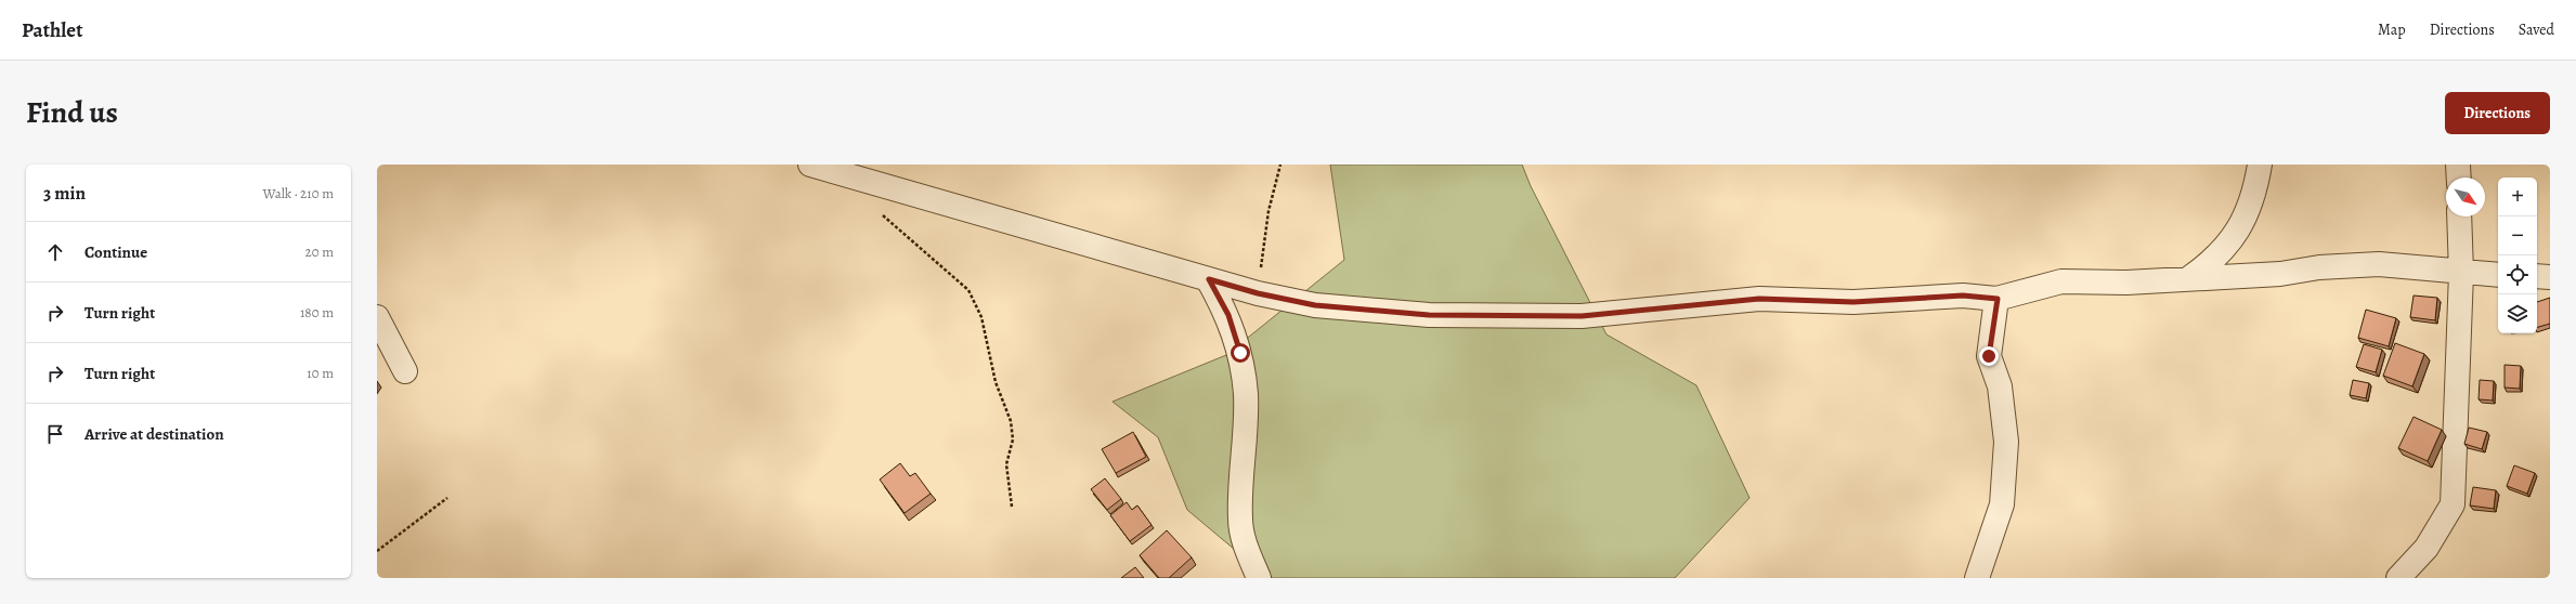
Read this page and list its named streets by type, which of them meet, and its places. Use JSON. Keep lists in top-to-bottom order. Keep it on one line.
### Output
{"north":"bottom right","page":{"header":"Pathlet","nav":["Map","Directions","Saved"],"title":"Find us","buttons":"Directions","heading":["3 min","Walk · 210 m"],"map_buttons":["+","−"],"list":[["Continue","20 m"],["Turn right","180 m"],["Turn right","10 m"],"Arrive at destination"]}}
